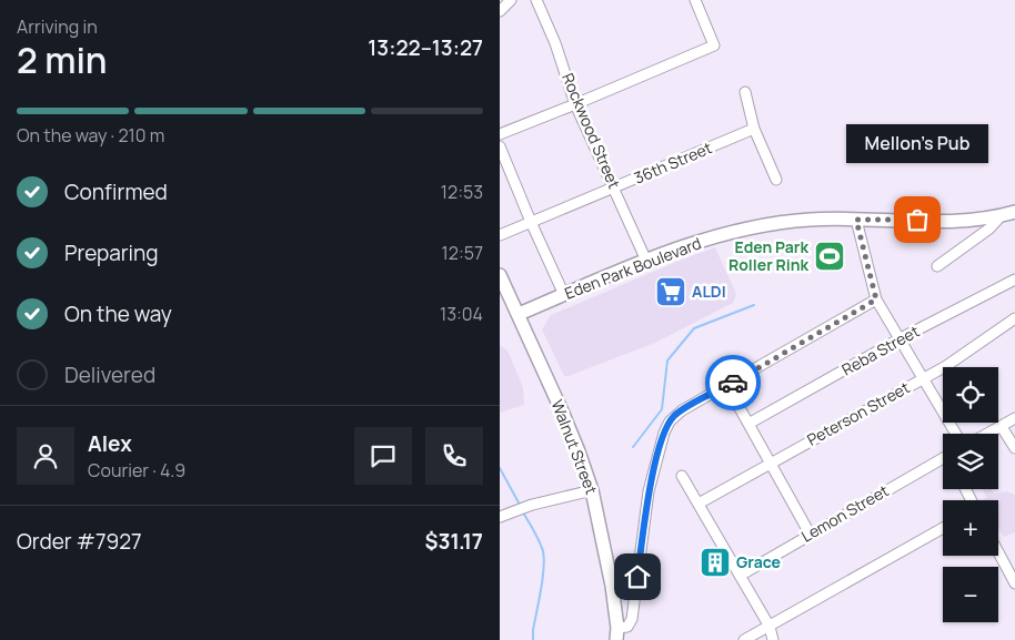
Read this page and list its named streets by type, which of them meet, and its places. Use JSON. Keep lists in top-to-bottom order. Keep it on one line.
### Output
{"streets":{"main road":["Eden Park Boulevard","Walnut Street"],"street":["Rockwood Street","36th Street","Reba Street","Peterson Street","Lemon Street"]},"crossings":[["Rockwood Street","36th Street"],["Rockwood Street","Eden Park Boulevard"],["Eden Park Boulevard","Walnut Street"]],"places":{"other":["Mellon's Pub"],"sports":["Eden Park Roller Rink"],"supermarket":["ALDI"],"building":["Grace"]},"page":{"heading":["2 min","Arriving in","13:22–13:27"],"panel":["Alex","Courier · 4.9","Order #7927","$31.17"],"bar":"On the way · 210 m","bubble":"Mellon's Pub","list":[["Confirmed","12:53"],["Preparing","12:57"],["On the way","13:04"],"Delivered"],"map_buttons":["+","−"]}}
